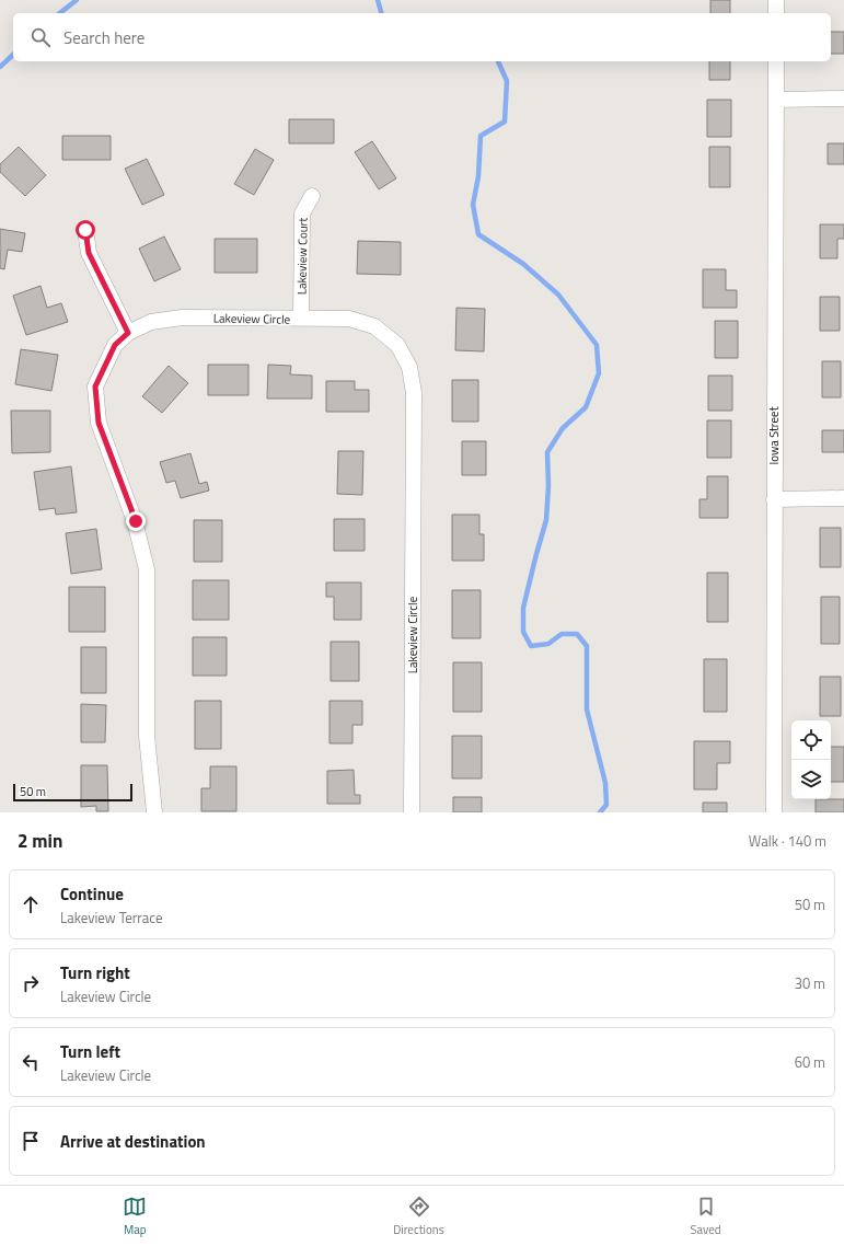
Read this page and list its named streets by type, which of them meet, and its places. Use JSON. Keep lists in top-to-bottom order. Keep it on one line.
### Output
{"streets":{"street":["Lakeview Court","Lakeview Circle","Iowa Street"]},"crossings":[["Lakeview Court","Lakeview Circle"]],"scale_bar":"50 m","page":{"search":"Search here","scale":"50 m","heading":["2 min","Walk · 140 m"],"list":[["Continue","Lakeview Terrace","50 m"],["Turn right","Lakeview Circle","30 m"],["Turn left","Lakeview Circle","60 m"],"Arrive at destination"],"nav":["Map","Directions","Saved"]}}
